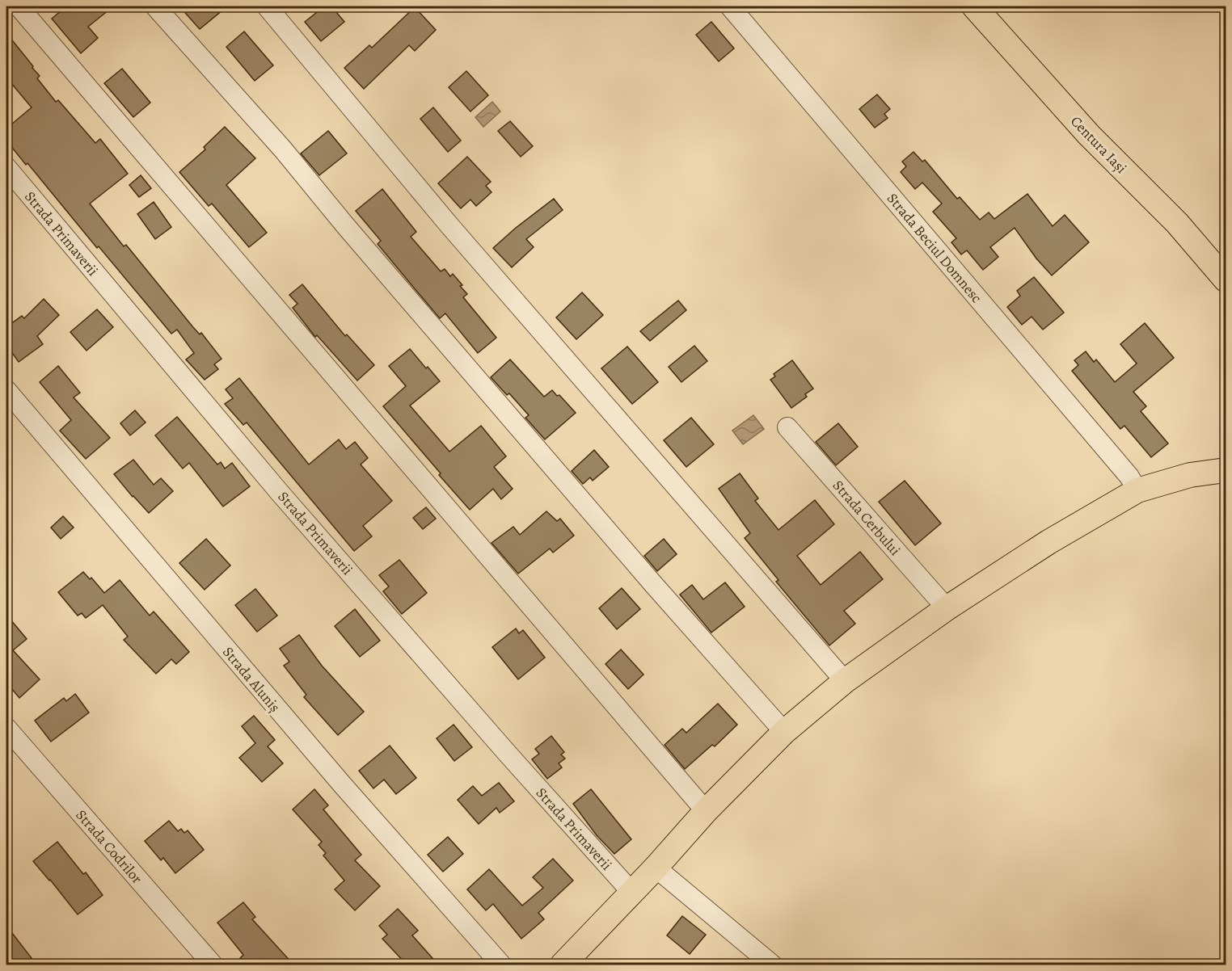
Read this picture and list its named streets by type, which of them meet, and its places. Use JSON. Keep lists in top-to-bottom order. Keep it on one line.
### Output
{"streets":{"main road":["Centura Iași"],"street":["Strada Primaverii","Strada Beciul Domnesc","Strada Cerbului","Strada Aluniș","Strada Codrilor"]}}
